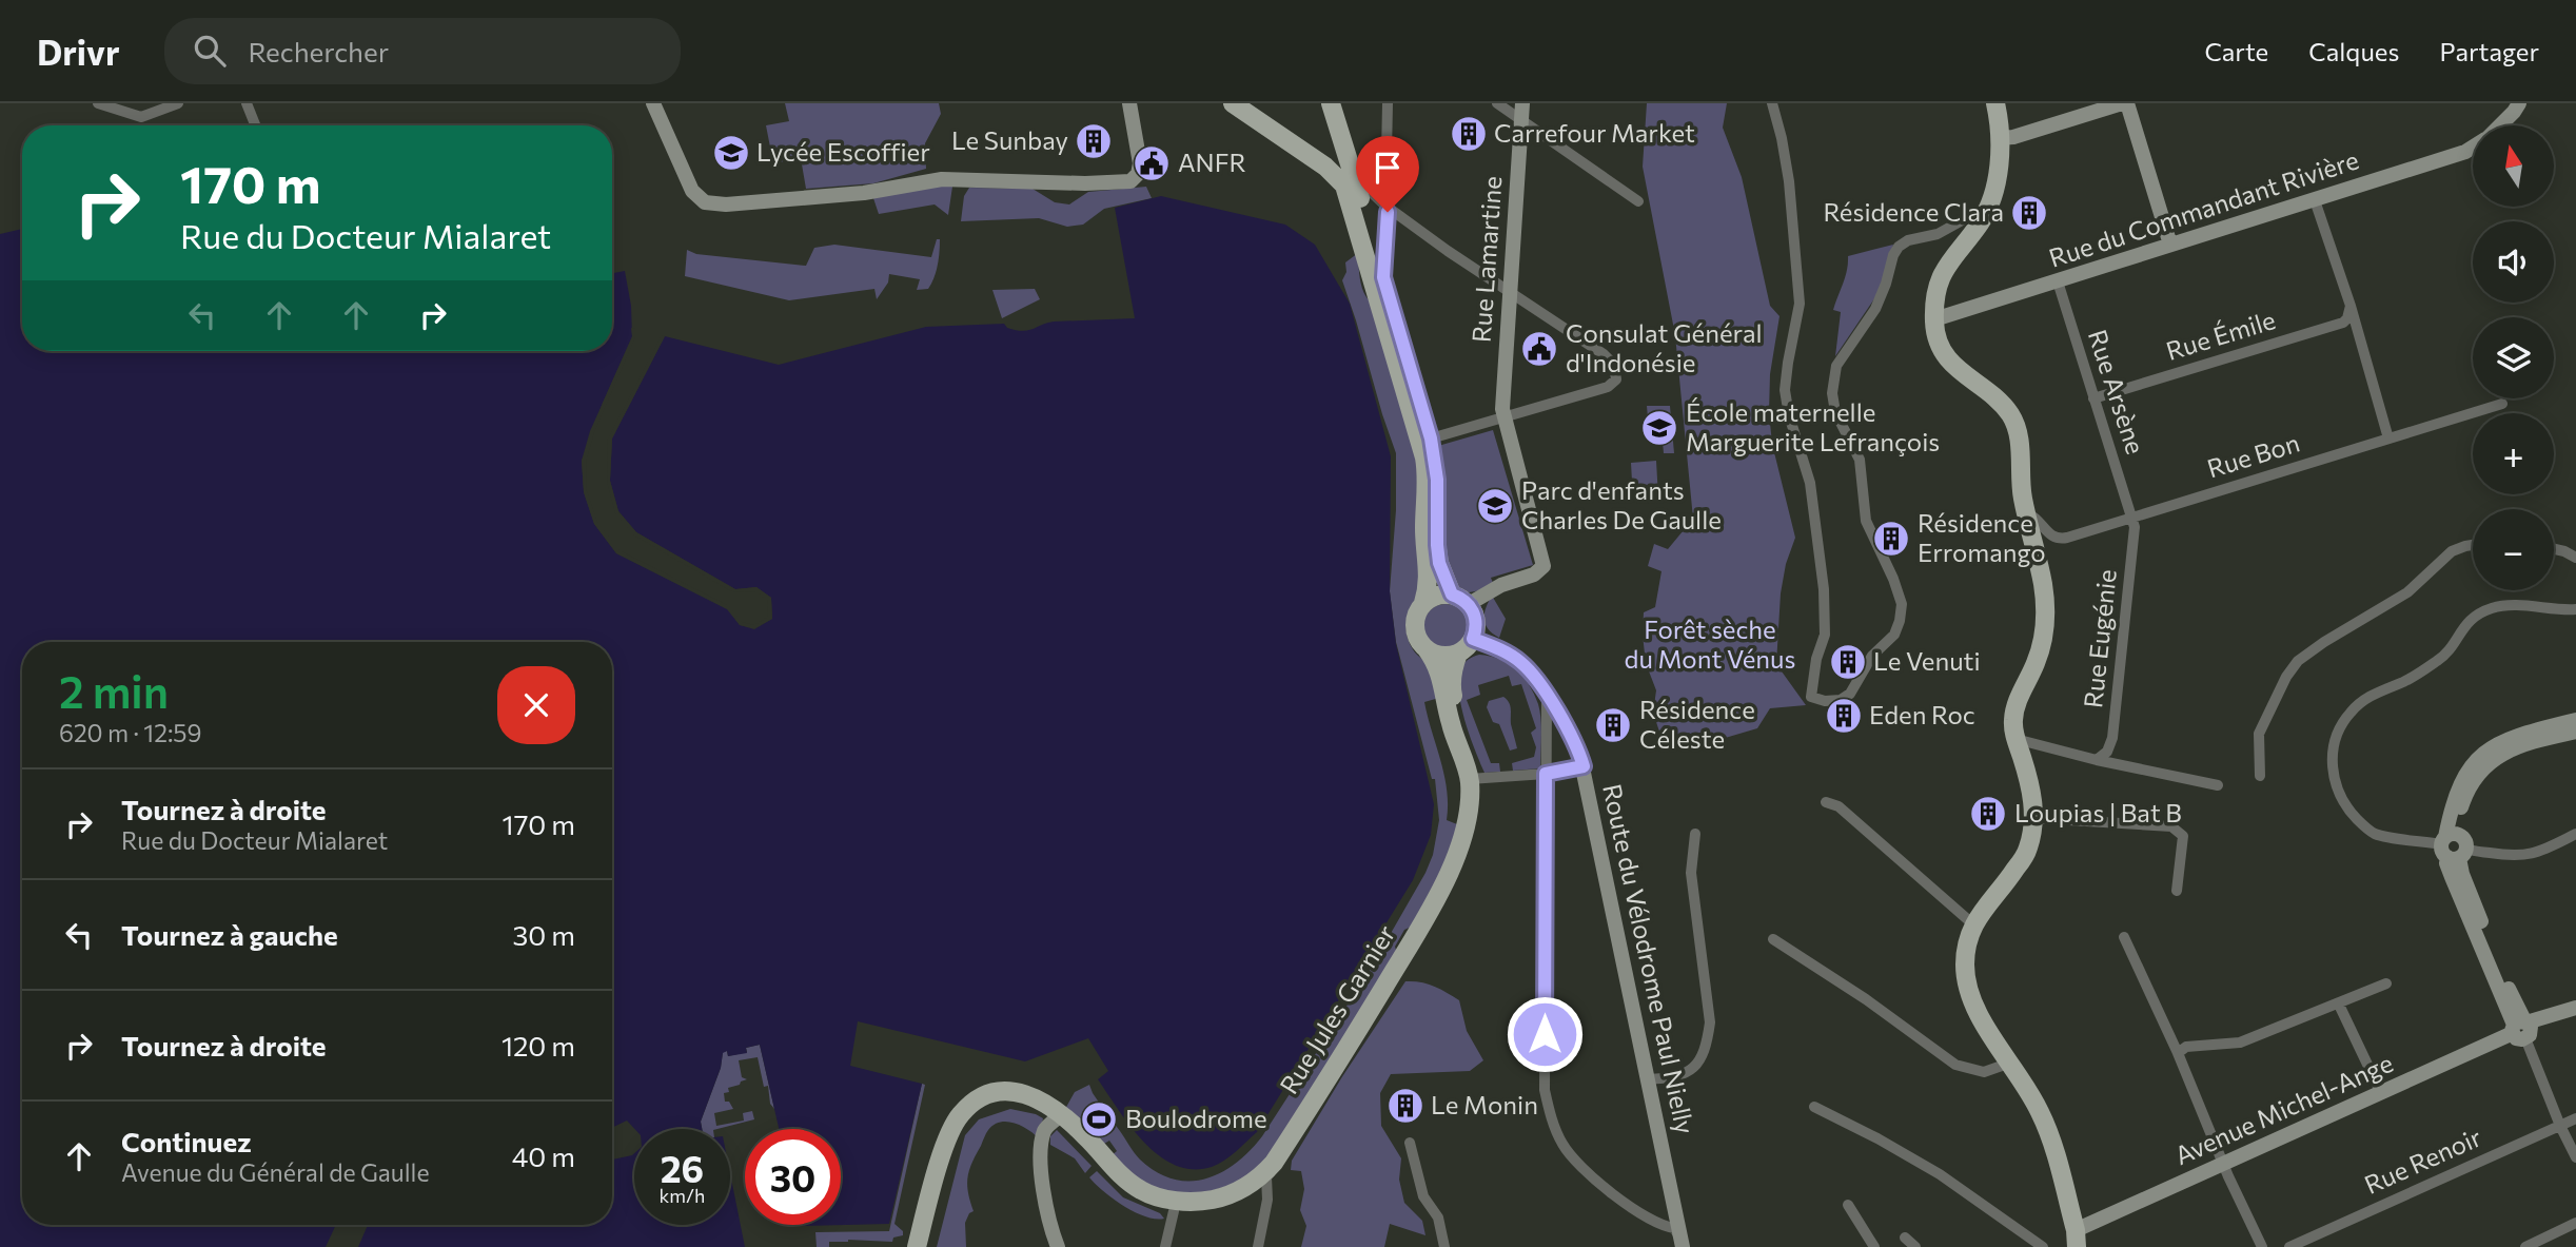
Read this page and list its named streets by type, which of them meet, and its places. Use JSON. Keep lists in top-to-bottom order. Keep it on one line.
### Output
{"streets":{"main road":["Rue Jules Garnier"],"street":["Rue du Commandant Rivière","Rue Lamartine","Rue Émile","Rue Arsène","Rue Bon","Rue Eugénie","Route du Vélodrome Paul Nielly","Avenue Michel-Ange","Rue Renoir"]},"crossings":[["Rue du Commandant Rivière","Rue Arsène"],["Rue Lamartine","Route du Vélodrome Paul Nielly"],["Rue Lamartine","Rue Jules Garnier"],["Rue Émile","Rue Arsène"],["Rue Arsène","Rue Bon"],["Rue Arsène","Rue Eugénie"],["Rue Bon","Rue Eugénie"],["Route du Vélodrome Paul Nielly","Rue Jules Garnier"]],"parks":["Forêt sèche du Mont Vénus"],"places":{"building":["Carrefour Market","Le Sunbay","Résidence Clara","Résidence Erromango","Le Venuti","Eden Roc","Résidence Céleste","Loupias | Bat B","Le Monin"],"school or university":["Lycée Escoffier","École maternelle Marguerite Lefrançois","Parc d'enfants Charles De Gaulle"],"public building":["ANFR","Consulat Général d'Indonésie"],"sports":["Boulodrome"]},"north":"top","page":{"header":"Drivr","search":"Rechercher","nav":["Carte","Calques","Partager"],"map_buttons":["+","−"],"turn":["170 m","Rue du Docteur Mialaret"],"heading":["2 min","620 m · 12:59"],"list":[{"name":"Tournez à droite","note":"Rue du Docteur Mialaret","value":"170 m"},{"name":"Tournez à gauche","value":"30 m"},{"name":"Tournez à droite","value":"120 m"},{"name":"Continuez","note":"Avenue du Général de Gaulle","value":"40 m"}],"speed":"26 km/h","limit":"30"}}
